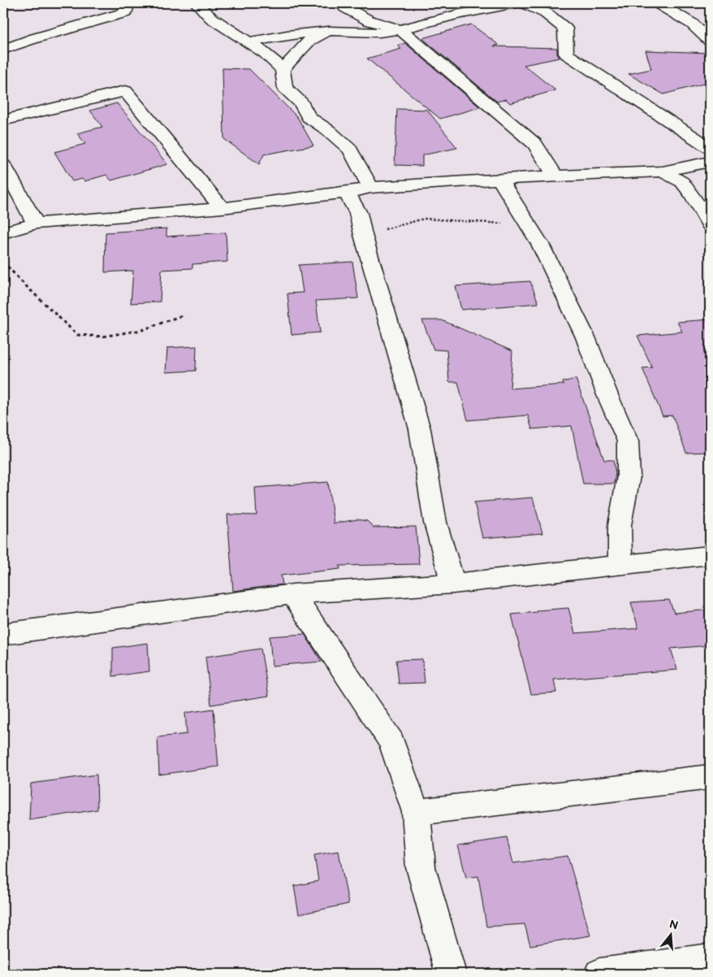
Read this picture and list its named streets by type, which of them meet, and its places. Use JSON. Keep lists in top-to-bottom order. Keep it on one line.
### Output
{"north":"top"}
